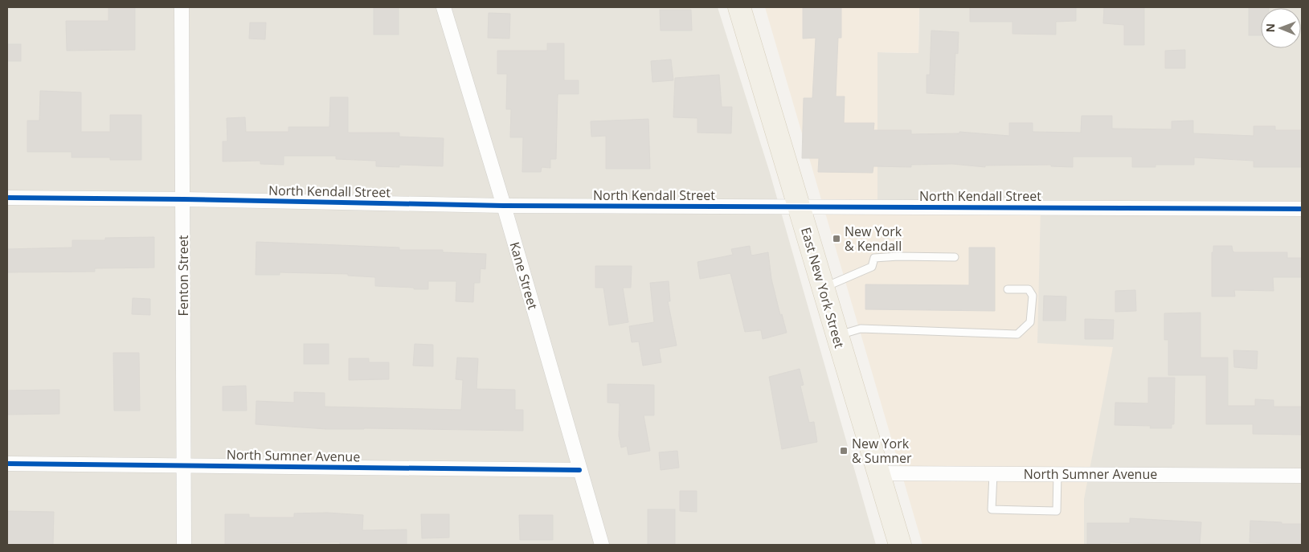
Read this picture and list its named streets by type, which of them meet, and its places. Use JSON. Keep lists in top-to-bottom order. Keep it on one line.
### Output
{"streets":{"main road":["East New York Street"],"street":["North Kendall Street","Fenton Street","Kane Street","North Sumner Avenue"]},"crossings":[["North Kendall Street","Fenton Street"],["North Kendall Street","Kane Street"],["North Kendall Street","East New York Street"],["Fenton Street","North Sumner Avenue"],["Kane Street","North Sumner Avenue"],["East New York Street","North Sumner Avenue"]],"places":{"transit":["New York & Kendall","New York & Sumner"]},"north":"left"}
